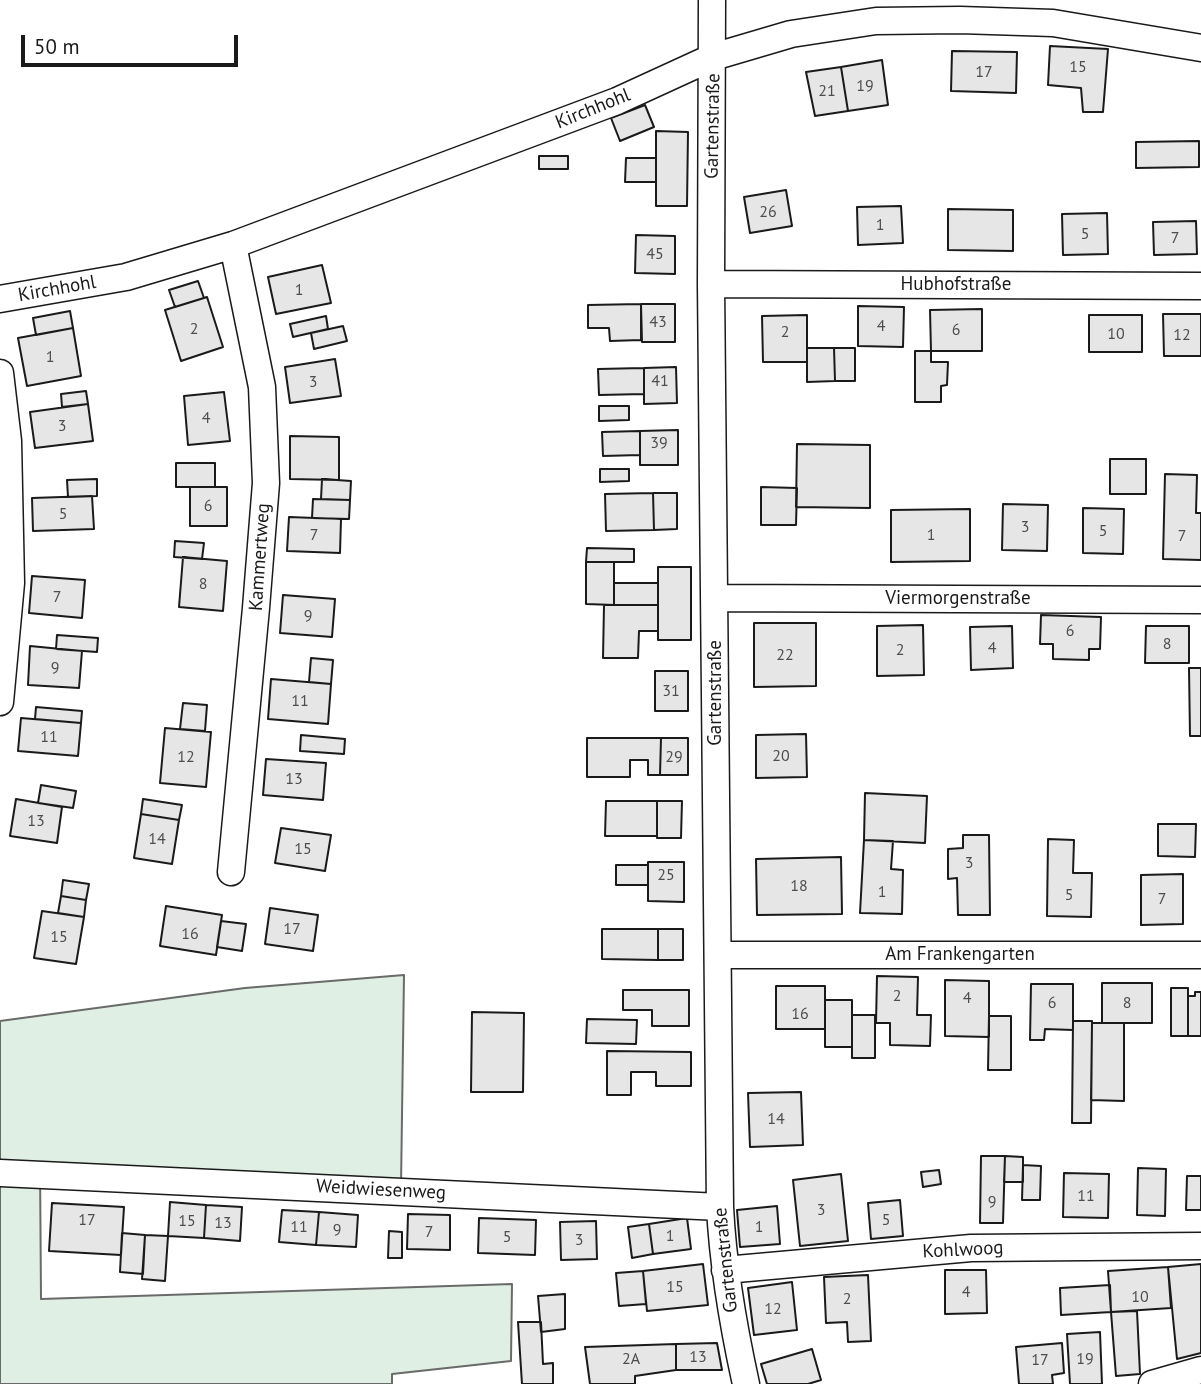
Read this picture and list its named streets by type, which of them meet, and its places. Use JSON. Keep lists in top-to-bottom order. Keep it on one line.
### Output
{"streets":{"street":["Kirchhohl","Gartenstraße","Hubhofstraße","Kammertweg","Viermorgenstraße","Am Frankengarten","Weidwiesenweg","Kohlwoog"]},"crossings":[["Kirchhohl","Gartenstraße"],["Kirchhohl","Kammertweg"],["Gartenstraße","Hubhofstraße"],["Gartenstraße","Viermorgenstraße"],["Gartenstraße","Am Frankengarten"],["Gartenstraße","Weidwiesenweg"],["Gartenstraße","Kohlwoog"]],"house_numbers":["15","17","19","21","26","1","5","7","45","1","43","4","2","6","2","10","12","1","41","3","4","3","39","6","5","3","5","7","1","7","8","7","9","6","8","4","2","22","9","31","11","11","20","12","29","13","13","14","15","3","25","18","1","5","7","17","16","15","2","4","6","8","16","14","11","9","3","17","5","15","13","11","1","9","7","1","5","3","15","4","10","2","12","13","2A","19","17"],"scale_bar":"50 m"}
